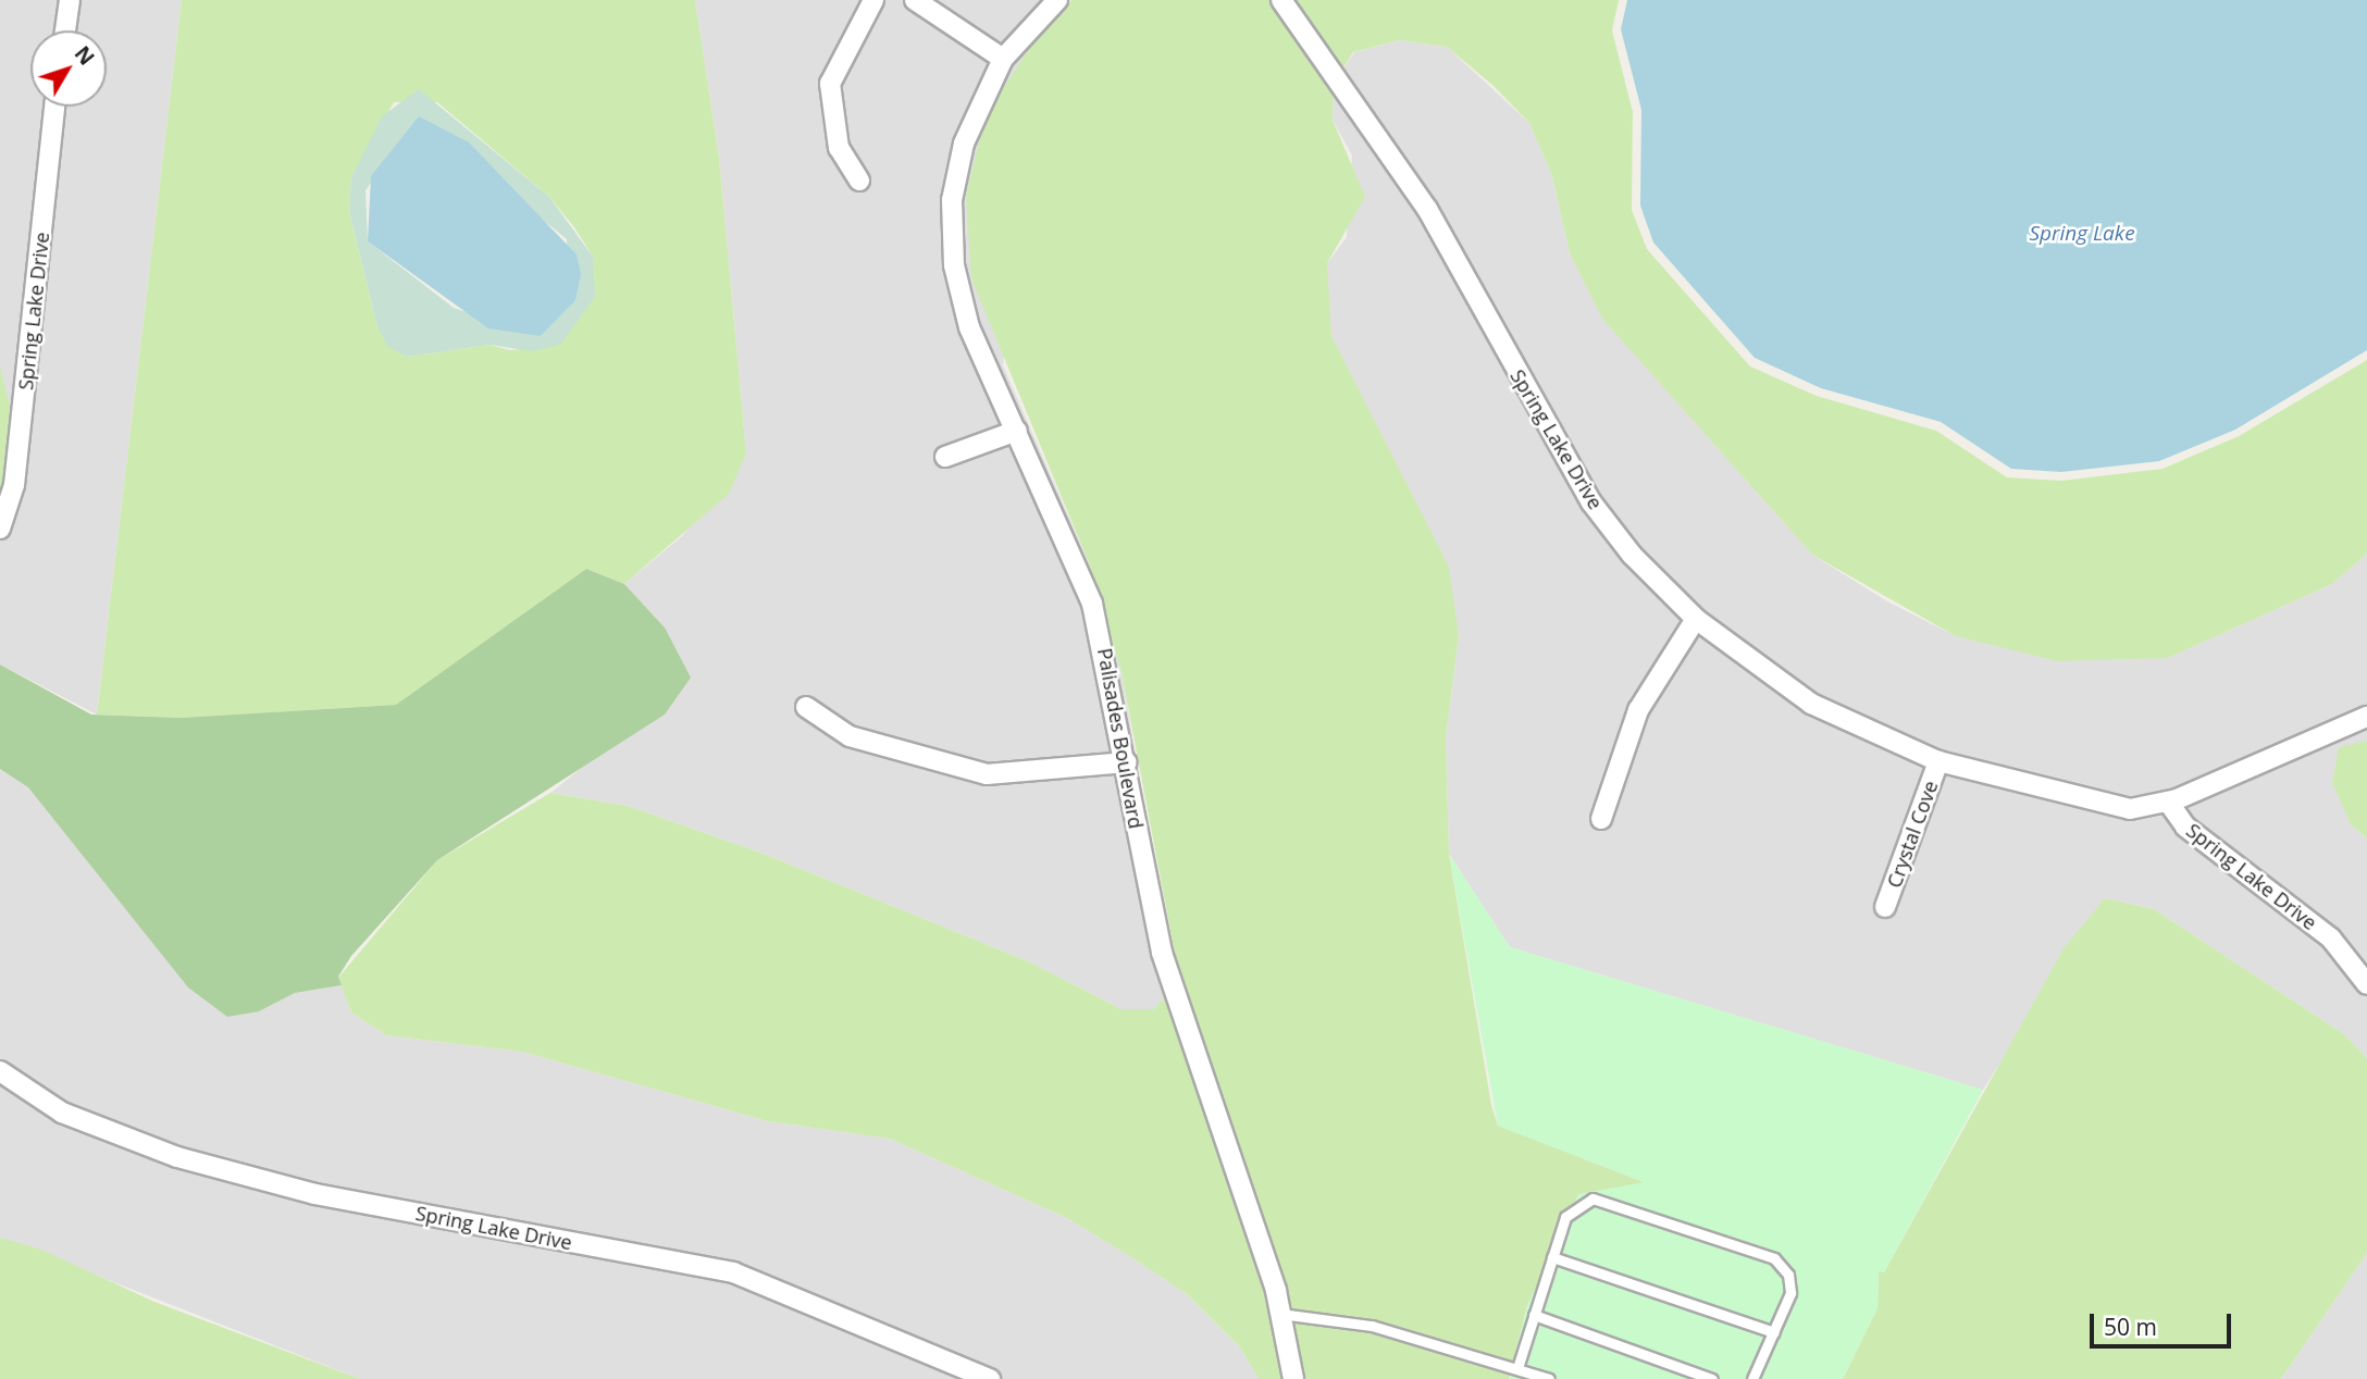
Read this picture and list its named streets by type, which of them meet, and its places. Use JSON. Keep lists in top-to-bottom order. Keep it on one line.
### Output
{"streets":{"street":["Spring Lake Drive","Palisades Boulevard","Crystal Cove"]},"crossings":[["Spring Lake Drive","Crystal Cove"]],"water":["Spring Lake"],"scale_bar":"50 m","north":"top right"}
